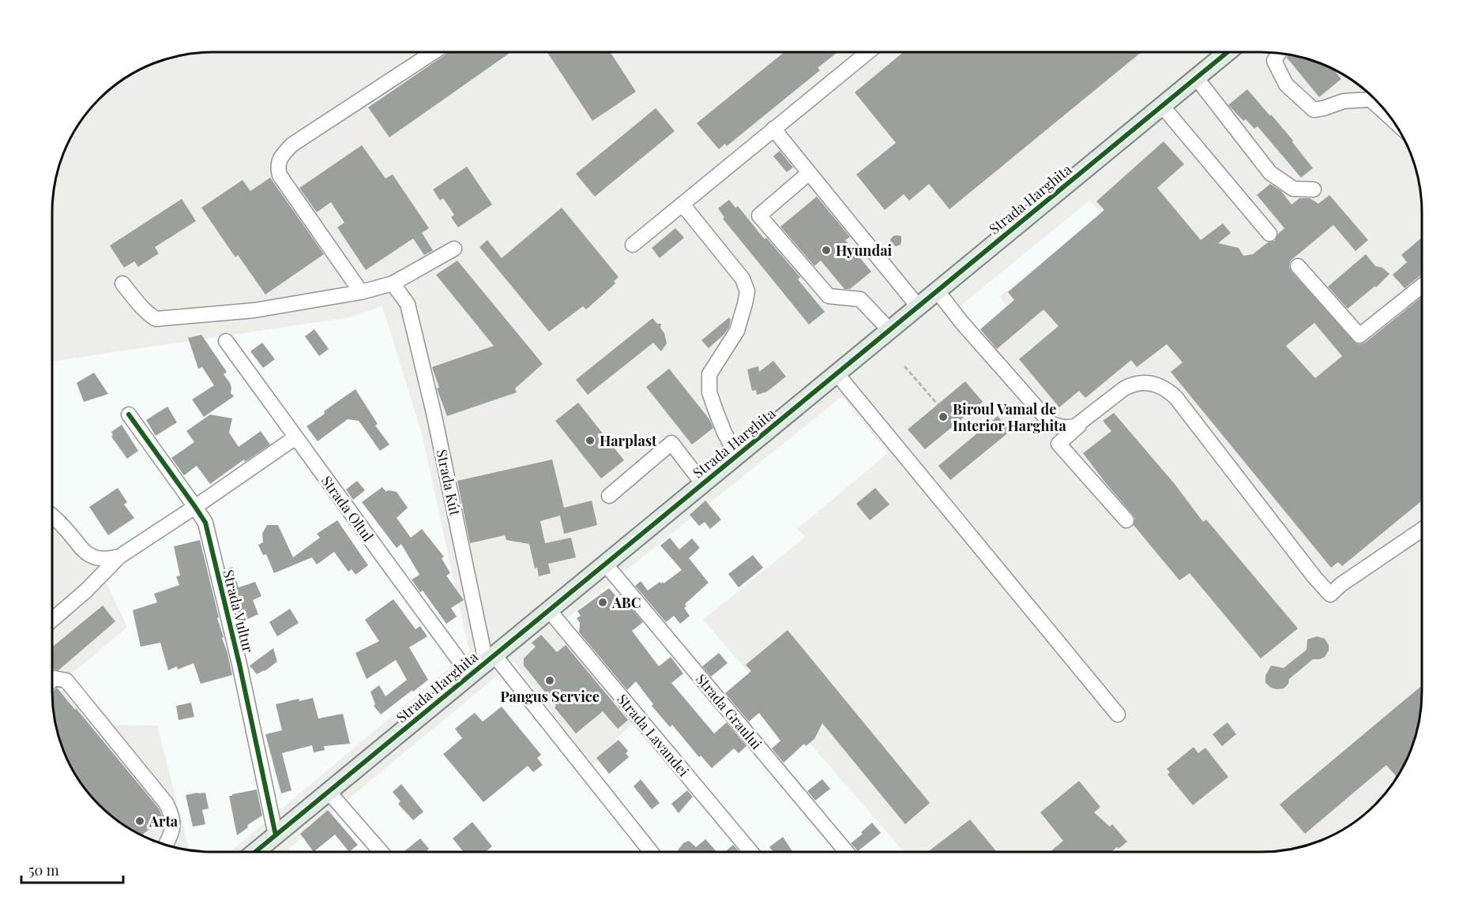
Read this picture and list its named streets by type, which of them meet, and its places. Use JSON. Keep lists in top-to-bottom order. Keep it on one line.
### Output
{"streets":{"main road":["Strada Harghita"],"street":["Strada Kút","Strada Oltul","Strada Vultur","Strada Graului","Strada Lavandei"]},"crossings":[["Strada Harghita","Strada Kút"],["Strada Harghita","Strada Oltul"],["Strada Harghita","Strada Vultur"],["Strada Harghita","Strada Graului"],["Strada Harghita","Strada Lavandei"]],"places":["Hyundai","Biroul Vamal de Interior Harghita","Harplast","ABC","Pangus Service","Arta"],"scale_bar":"50 m"}
